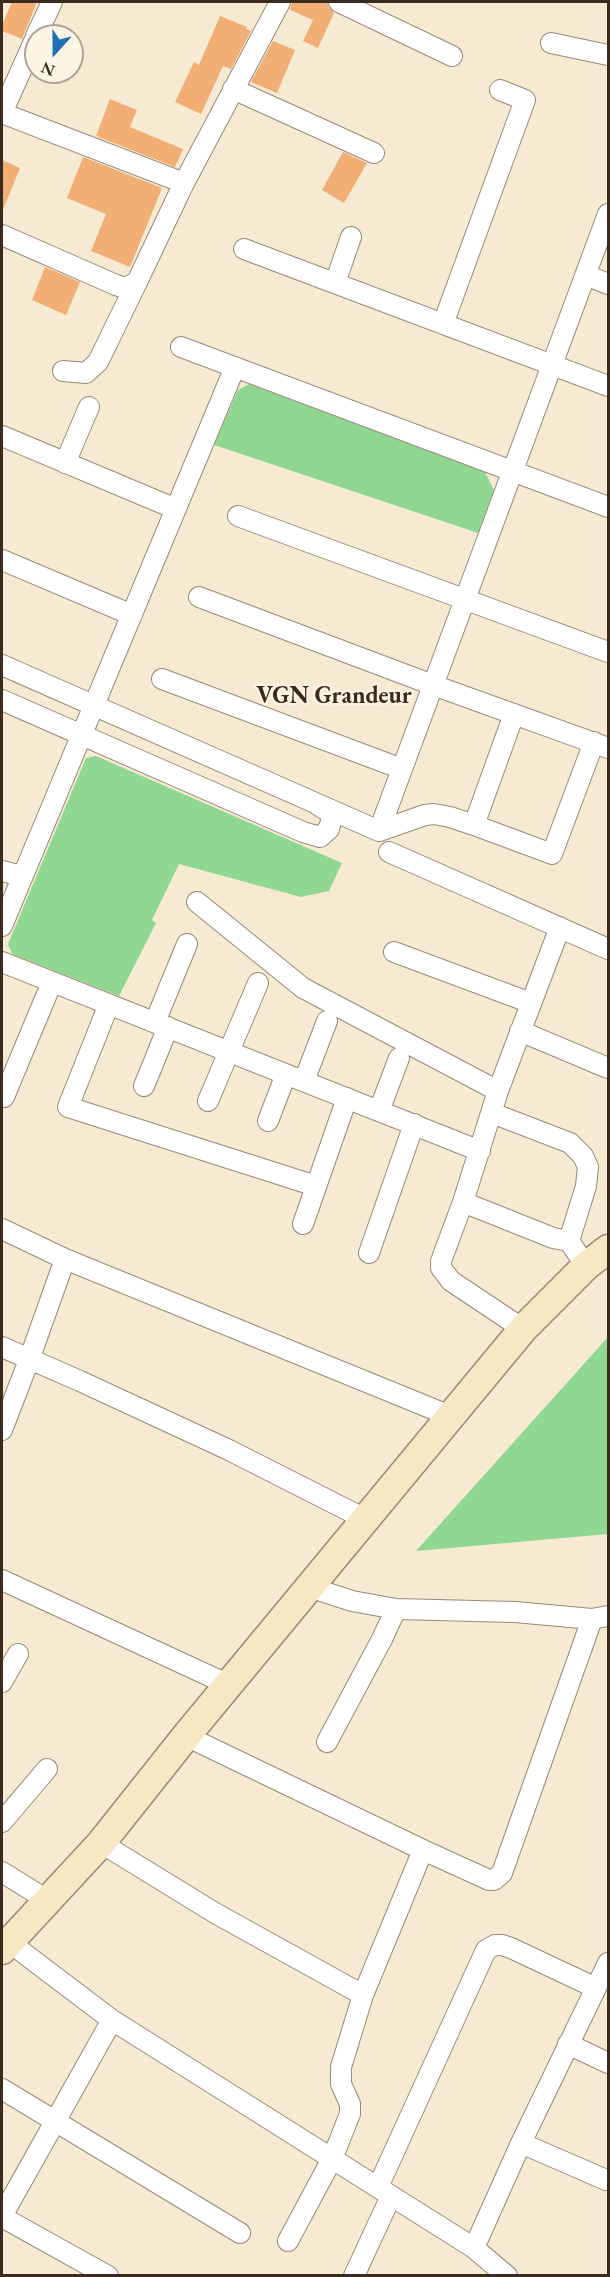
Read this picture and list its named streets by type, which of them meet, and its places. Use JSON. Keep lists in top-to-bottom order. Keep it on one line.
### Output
{"districts":["VGN Grandeur"],"north":"bottom"}
